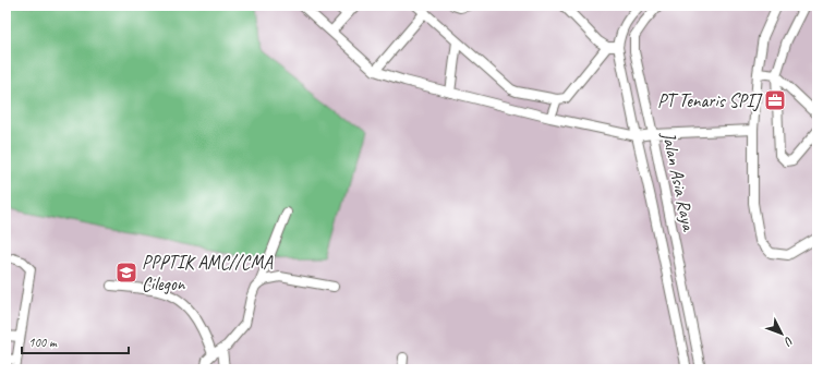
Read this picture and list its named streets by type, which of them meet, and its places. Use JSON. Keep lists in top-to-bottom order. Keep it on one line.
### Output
{"streets":{"lane":["Jalan Asia Raya"]},"places":{"office":["PT Tenaris SPIJ"],"school or university":["PPPTIK AMC//CMA Cilegon"]},"scale_bar":"100 m","north":"bottom right"}
